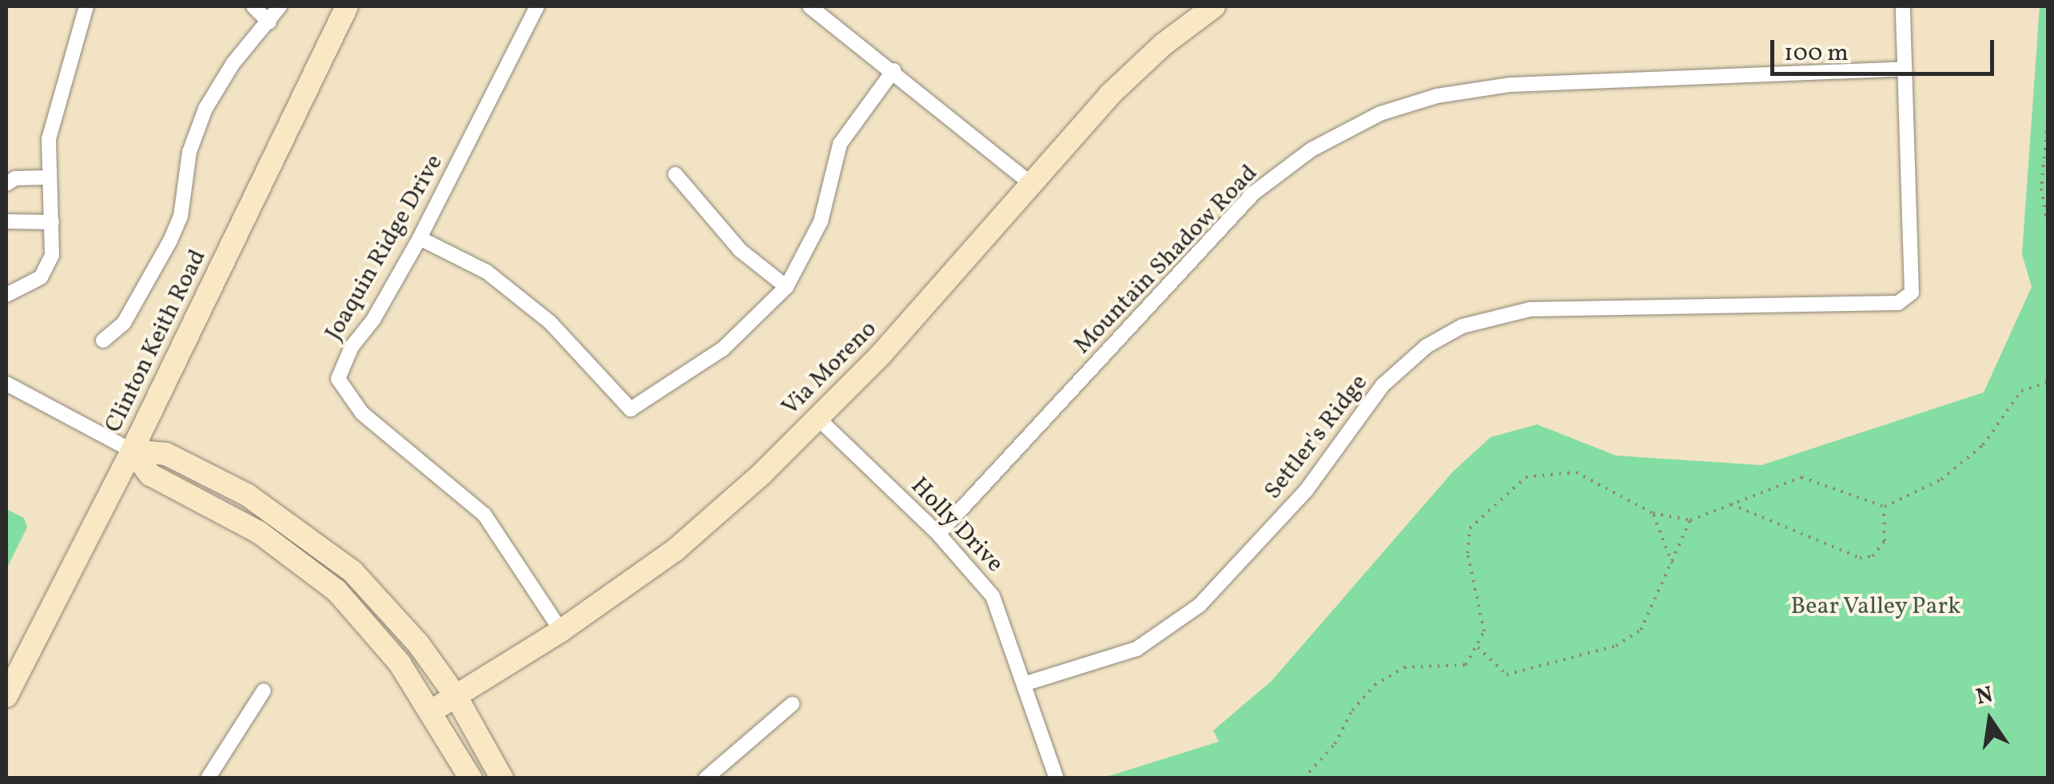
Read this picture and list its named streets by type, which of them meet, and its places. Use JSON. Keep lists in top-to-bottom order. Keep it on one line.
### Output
{"streets":{"main road":["Clinton Keith Road","Via Moreno"],"street":["Joaquin Ridge Drive","Mountain Shadow Road","Settler's Ridge","Holly Drive"]},"crossings":[["Joaquin Ridge Drive","Via Moreno"],["Mountain Shadow Road","Settler's Ridge"],["Mountain Shadow Road","Holly Drive"],["Via Moreno","Holly Drive"],["Settler's Ridge","Holly Drive"]],"parks":["Bear Valley Park"],"scale_bar":"100 m","north":"top"}
